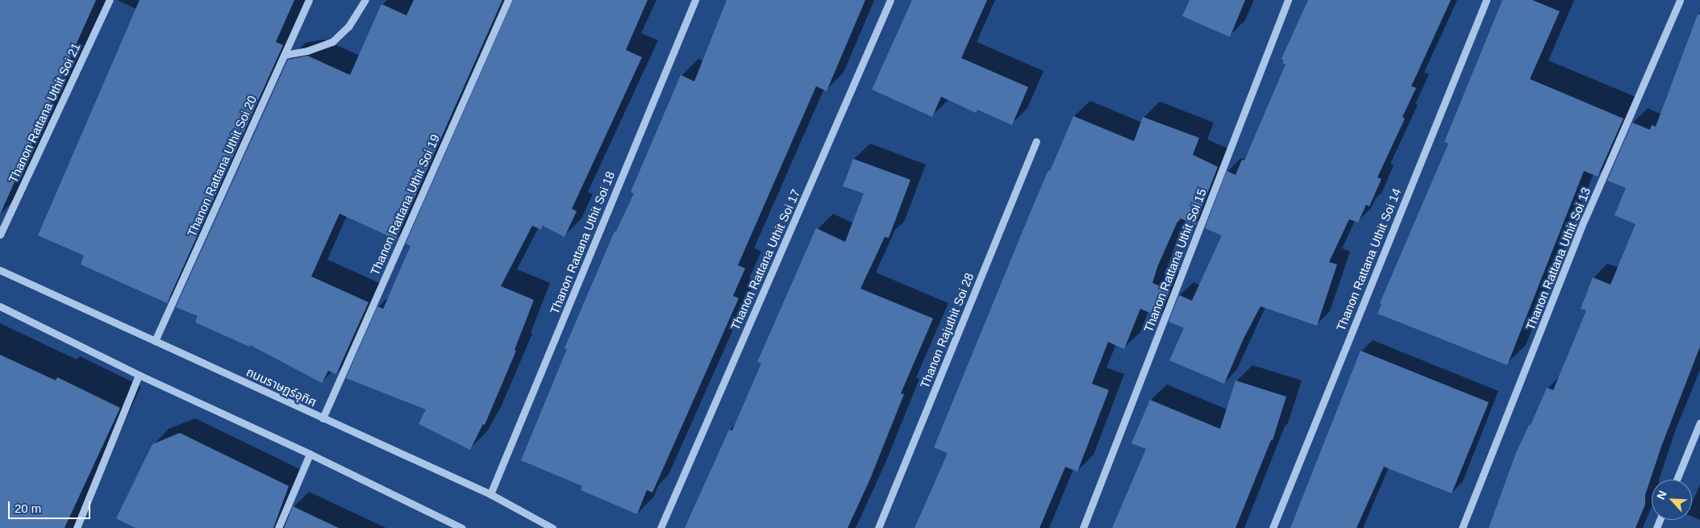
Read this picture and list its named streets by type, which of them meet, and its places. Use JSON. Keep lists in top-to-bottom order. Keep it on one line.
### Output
{"streets":{"street":["Thanon Rattana Uthit Soi 21","Thanon Rattana Uthit Soi 20","Thanon Rattana Uthit Soi 19","Thanon Rattana Uthit Soi 18","Thanon Rattana Uthit Soi 13","Thanon Rattana Uthit Soi 17","Thanon Rattana Uthit Soi 14","Thanon Rattana Uthit Soi 15","Thanon Rajuthit Soi 28","ถนนราษฏร์อุทิศ"]},"crossings":[["Thanon Rattana Uthit Soi 20","ถนนราษฏร์อุทิศ"],["Thanon Rattana Uthit Soi 19","ถนนราษฏร์อุทิศ"],["Thanon Rattana Uthit Soi 18","ถนนราษฏร์อุทิศ"]],"scale_bar":"20 m","north":"top left"}
